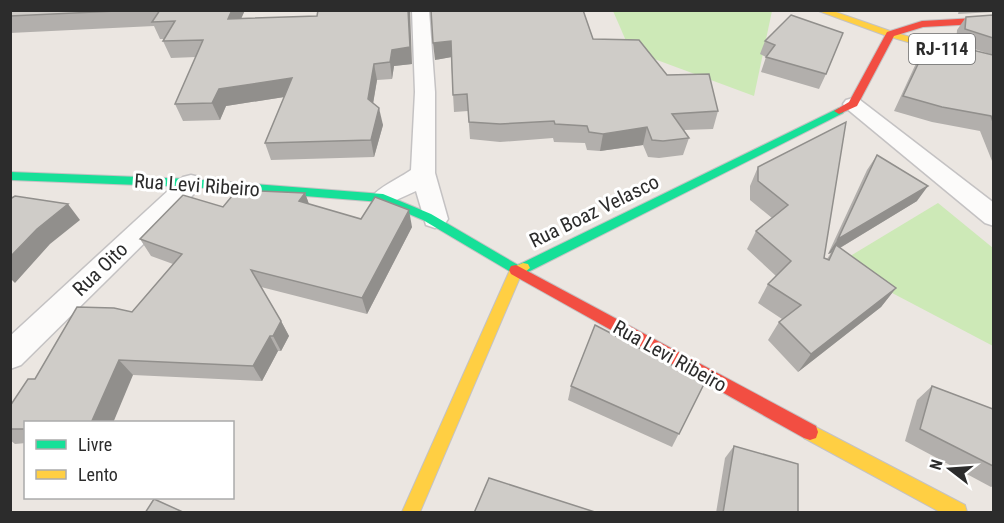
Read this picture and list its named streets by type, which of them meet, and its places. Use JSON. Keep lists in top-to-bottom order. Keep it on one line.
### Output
{"streets":{"street":["RJ-114","Rua Levi Ribeiro","Rua Boaz Velasco","Rua Oito"]},"crossings":[["Rua Levi Ribeiro","Rua Boaz Velasco"],["Rua Levi Ribeiro","Rua Oito"]],"legend":["Livre","Lento"],"north":"left"}
